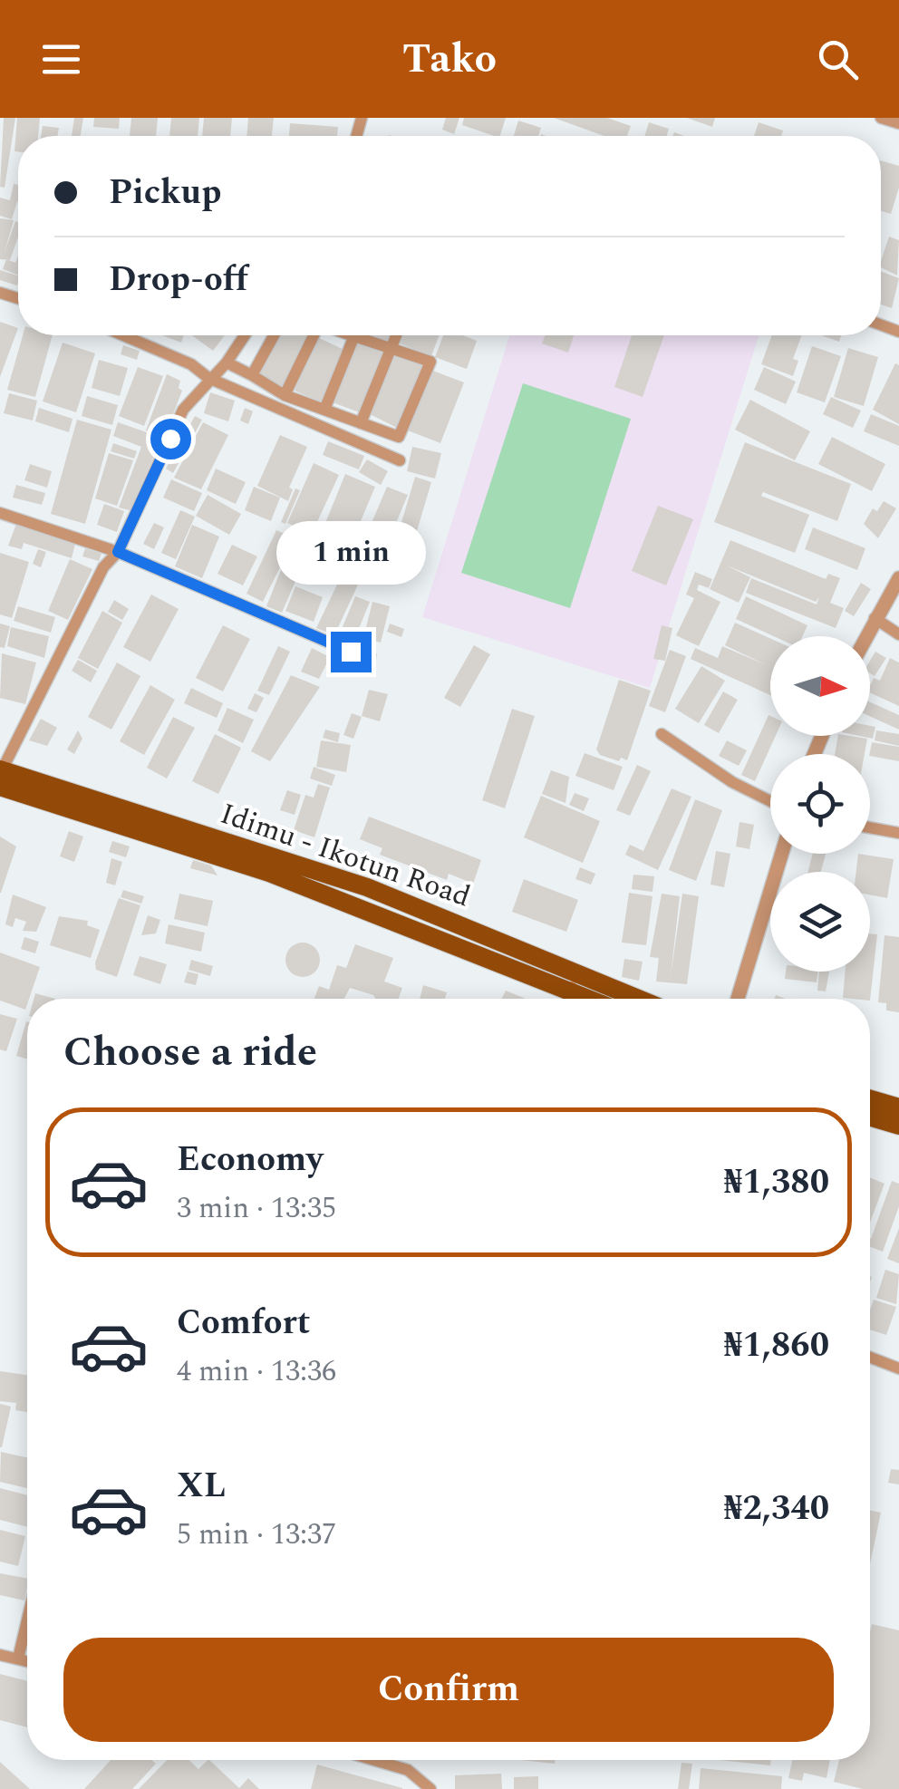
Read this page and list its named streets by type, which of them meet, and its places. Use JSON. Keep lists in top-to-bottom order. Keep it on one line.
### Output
{"north":"right","page":{"header":"Tako","banner":["Pickup","Drop-off"],"bubble":"1 min","heading":"Choose a ride","list":[{"name":"Economy","note":"3 min · 13:35","value":"₦1,380"},{"name":"Comfort","note":"4 min · 13:36","value":"₦1,860"},{"name":"XL","note":"5 min · 13:37","value":"₦2,340"}],"buttons":"Confirm"}}
